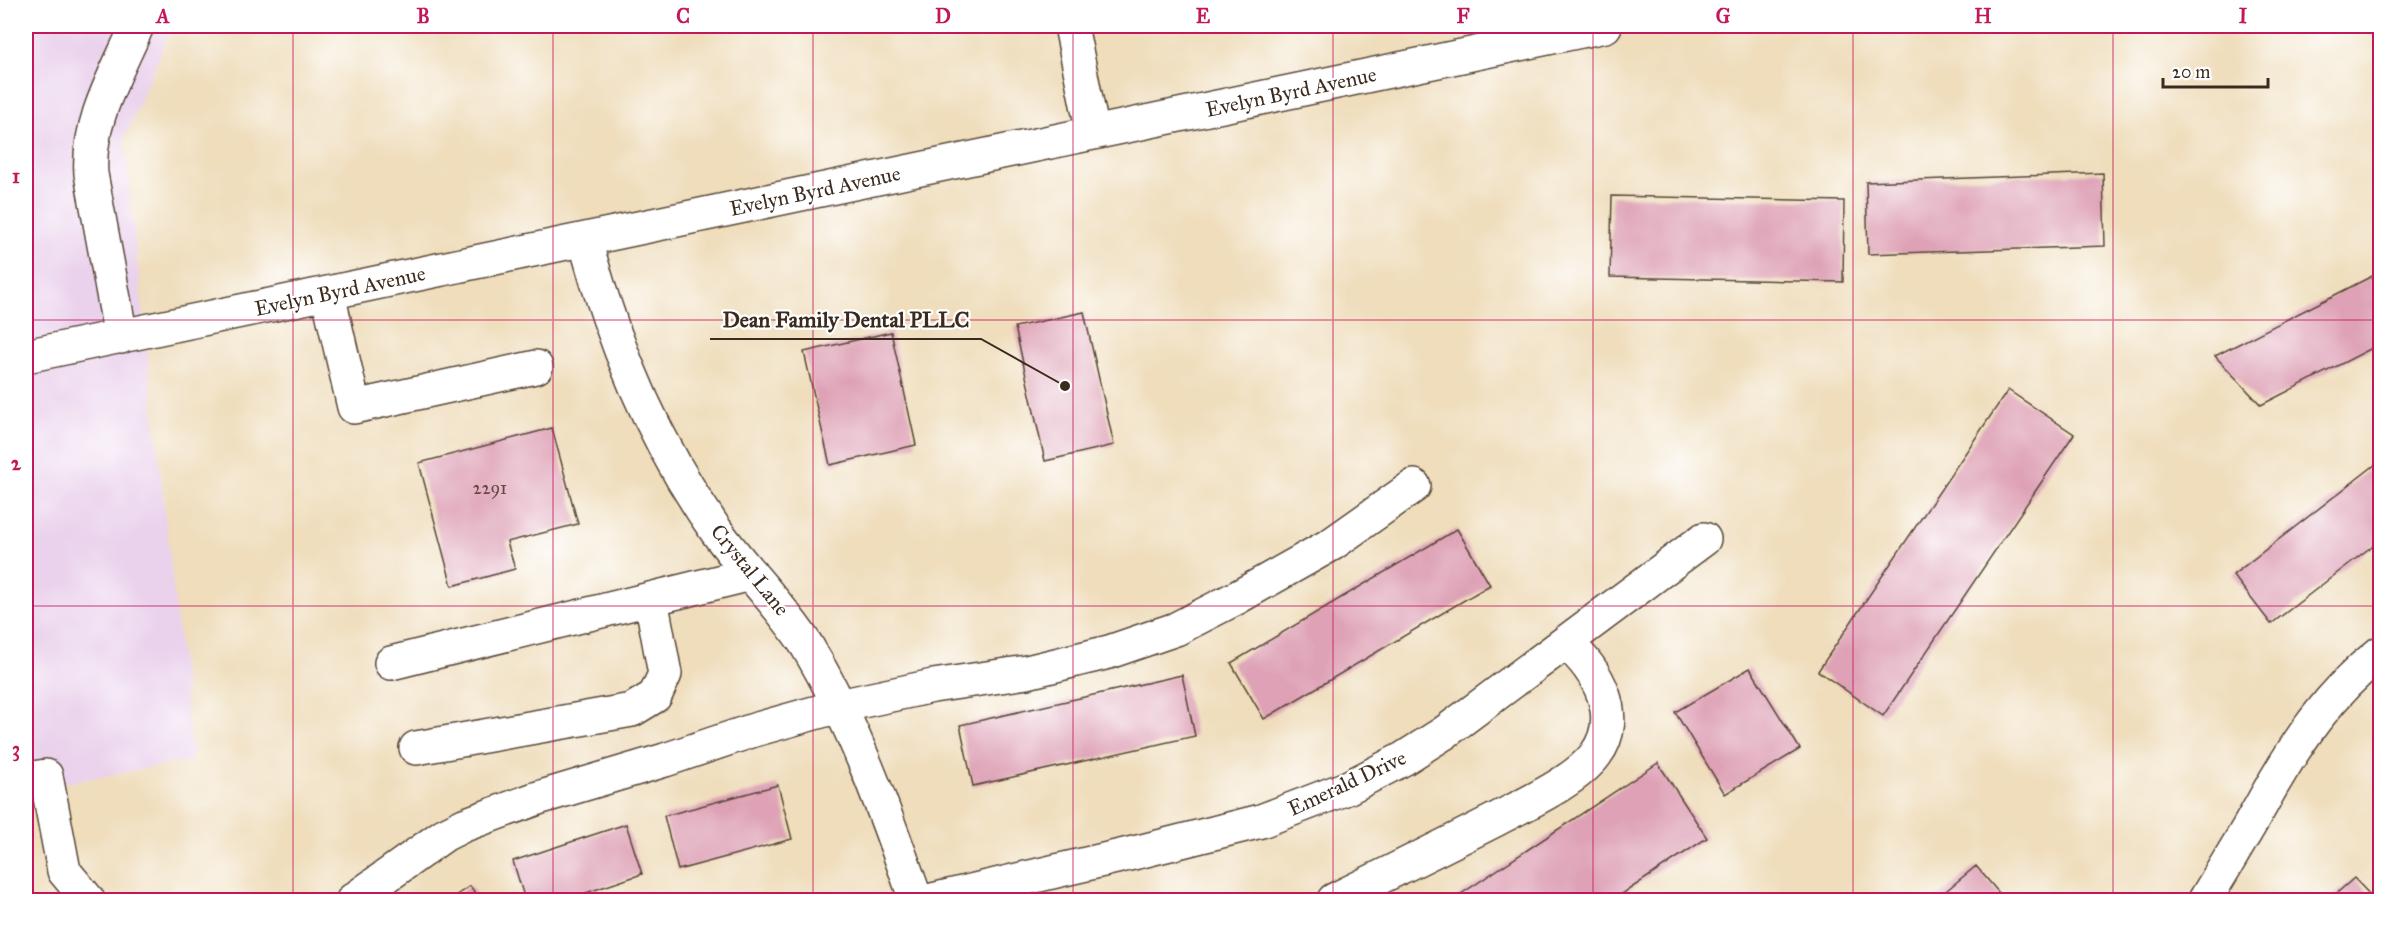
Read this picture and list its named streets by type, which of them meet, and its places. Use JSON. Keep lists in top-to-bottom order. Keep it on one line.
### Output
{"streets":{"street":["Evelyn Byrd Avenue","Crystal Lane","Emerald Drive"]},"crossings":[["Evelyn Byrd Avenue","Crystal Lane"]],"places":["Dean Family Dental PLLC"],"house_numbers":["2291"],"scale_bar":"20 m","grid":{"columns":["A","B","C","D","E","F","G","H","I"],"rows":["1","2","3"]}}
